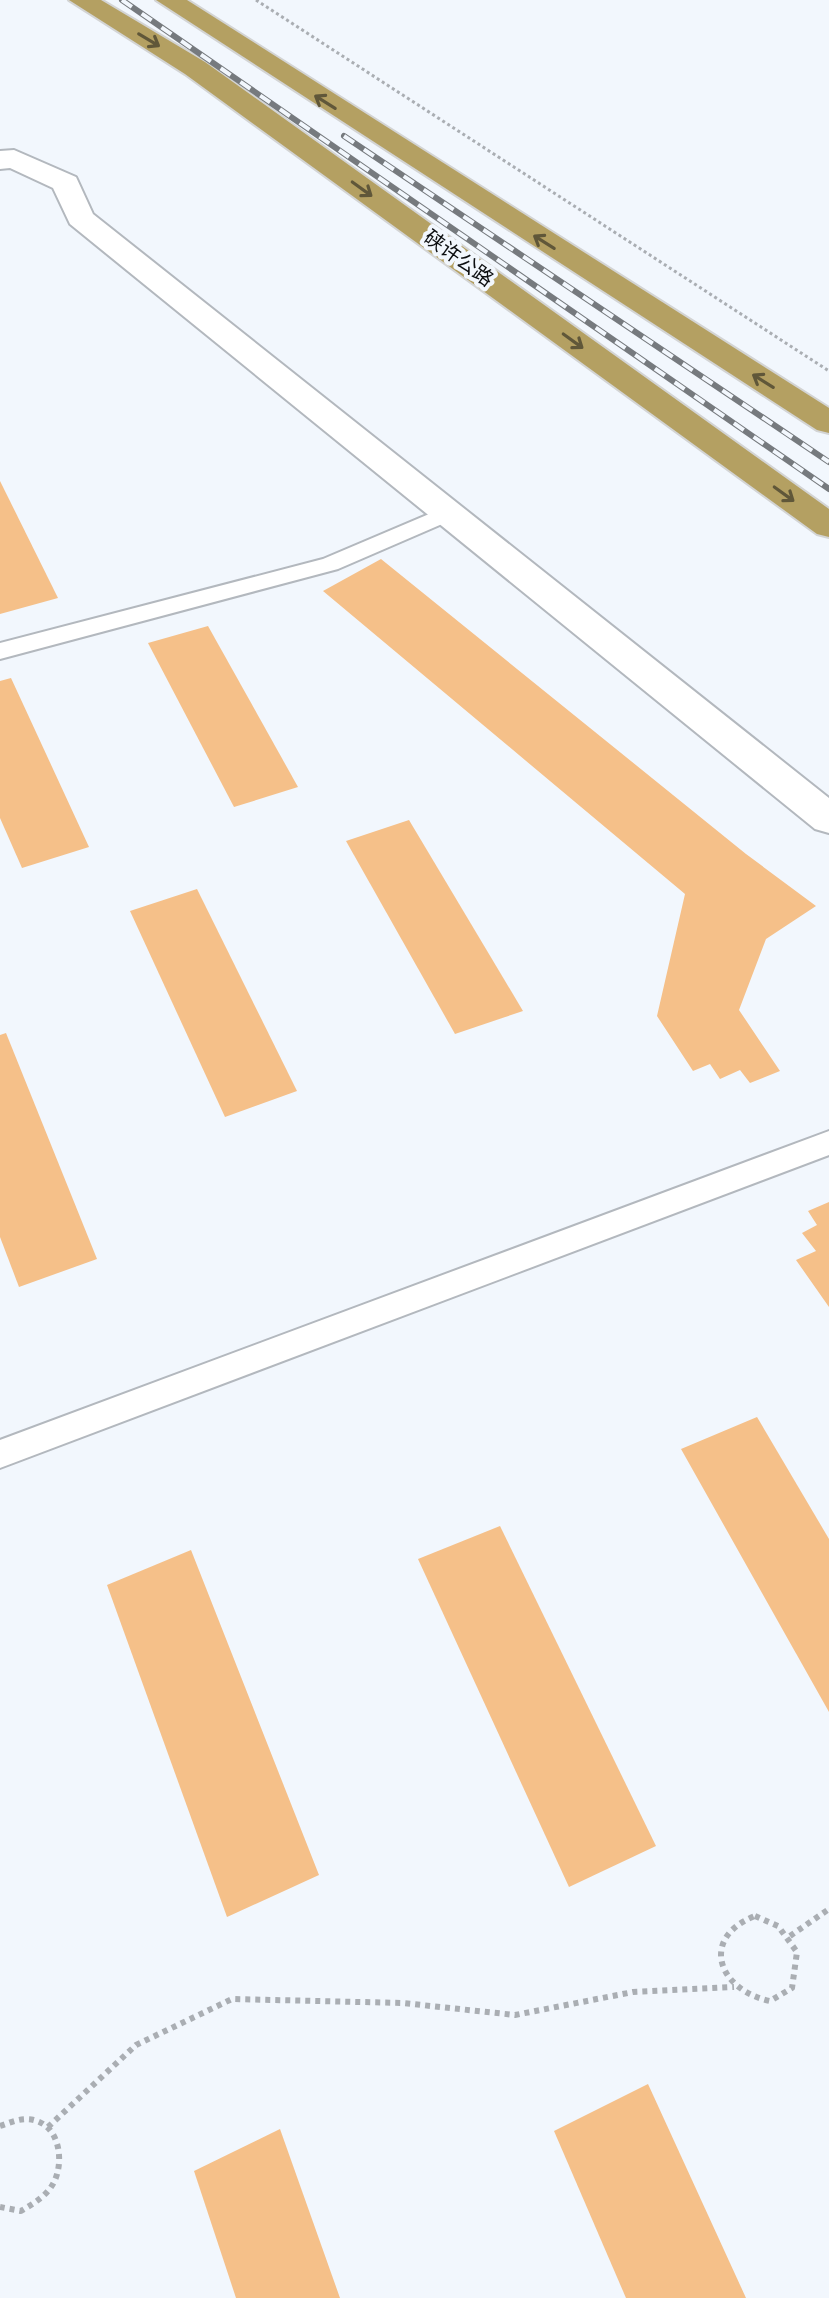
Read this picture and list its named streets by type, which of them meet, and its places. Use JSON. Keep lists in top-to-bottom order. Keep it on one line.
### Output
{"streets":{"highway":["硖许公路"]}}
